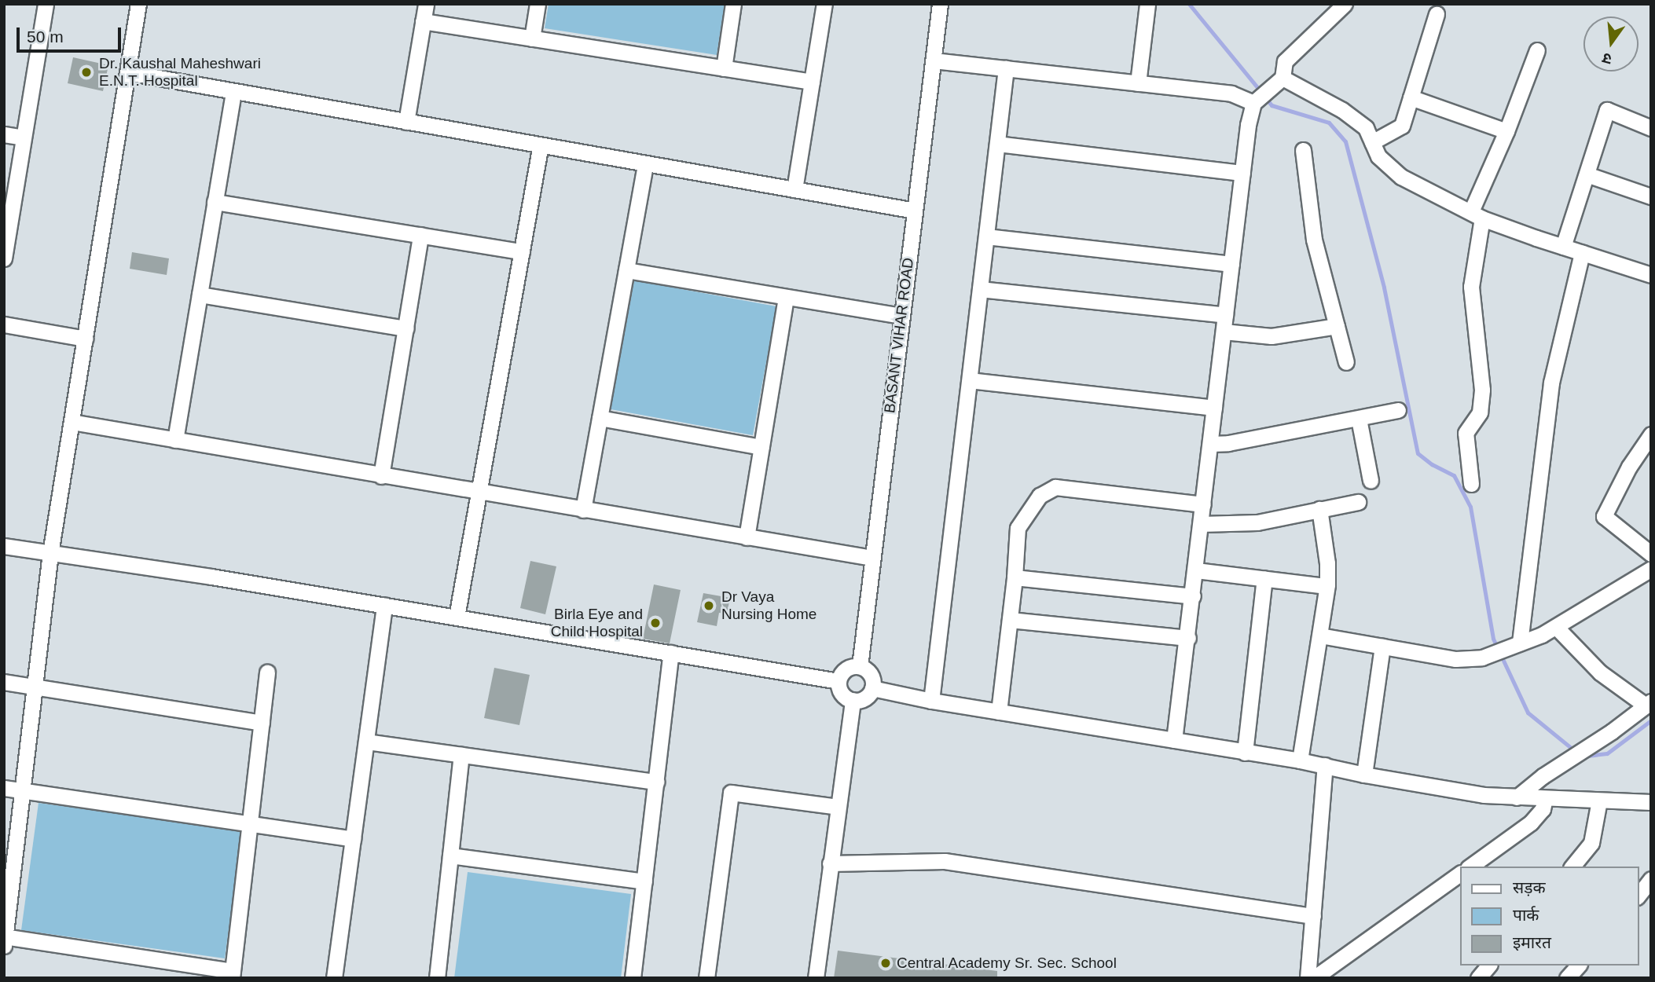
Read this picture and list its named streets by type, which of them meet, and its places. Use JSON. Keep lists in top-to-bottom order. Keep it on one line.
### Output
{"streets":{"street":["BASANT VIHAR ROAD"]},"places":["Dr. Kaushal Maheshwari E.N.T. Hospital","Dr Vaya Nursing Home","Birla Eye and Child Hospital","Central Academy Sr. Sec. School"],"legend":["सड़क","पार्क","इमारत"],"scale_bar":"50 m","north":"bottom"}
